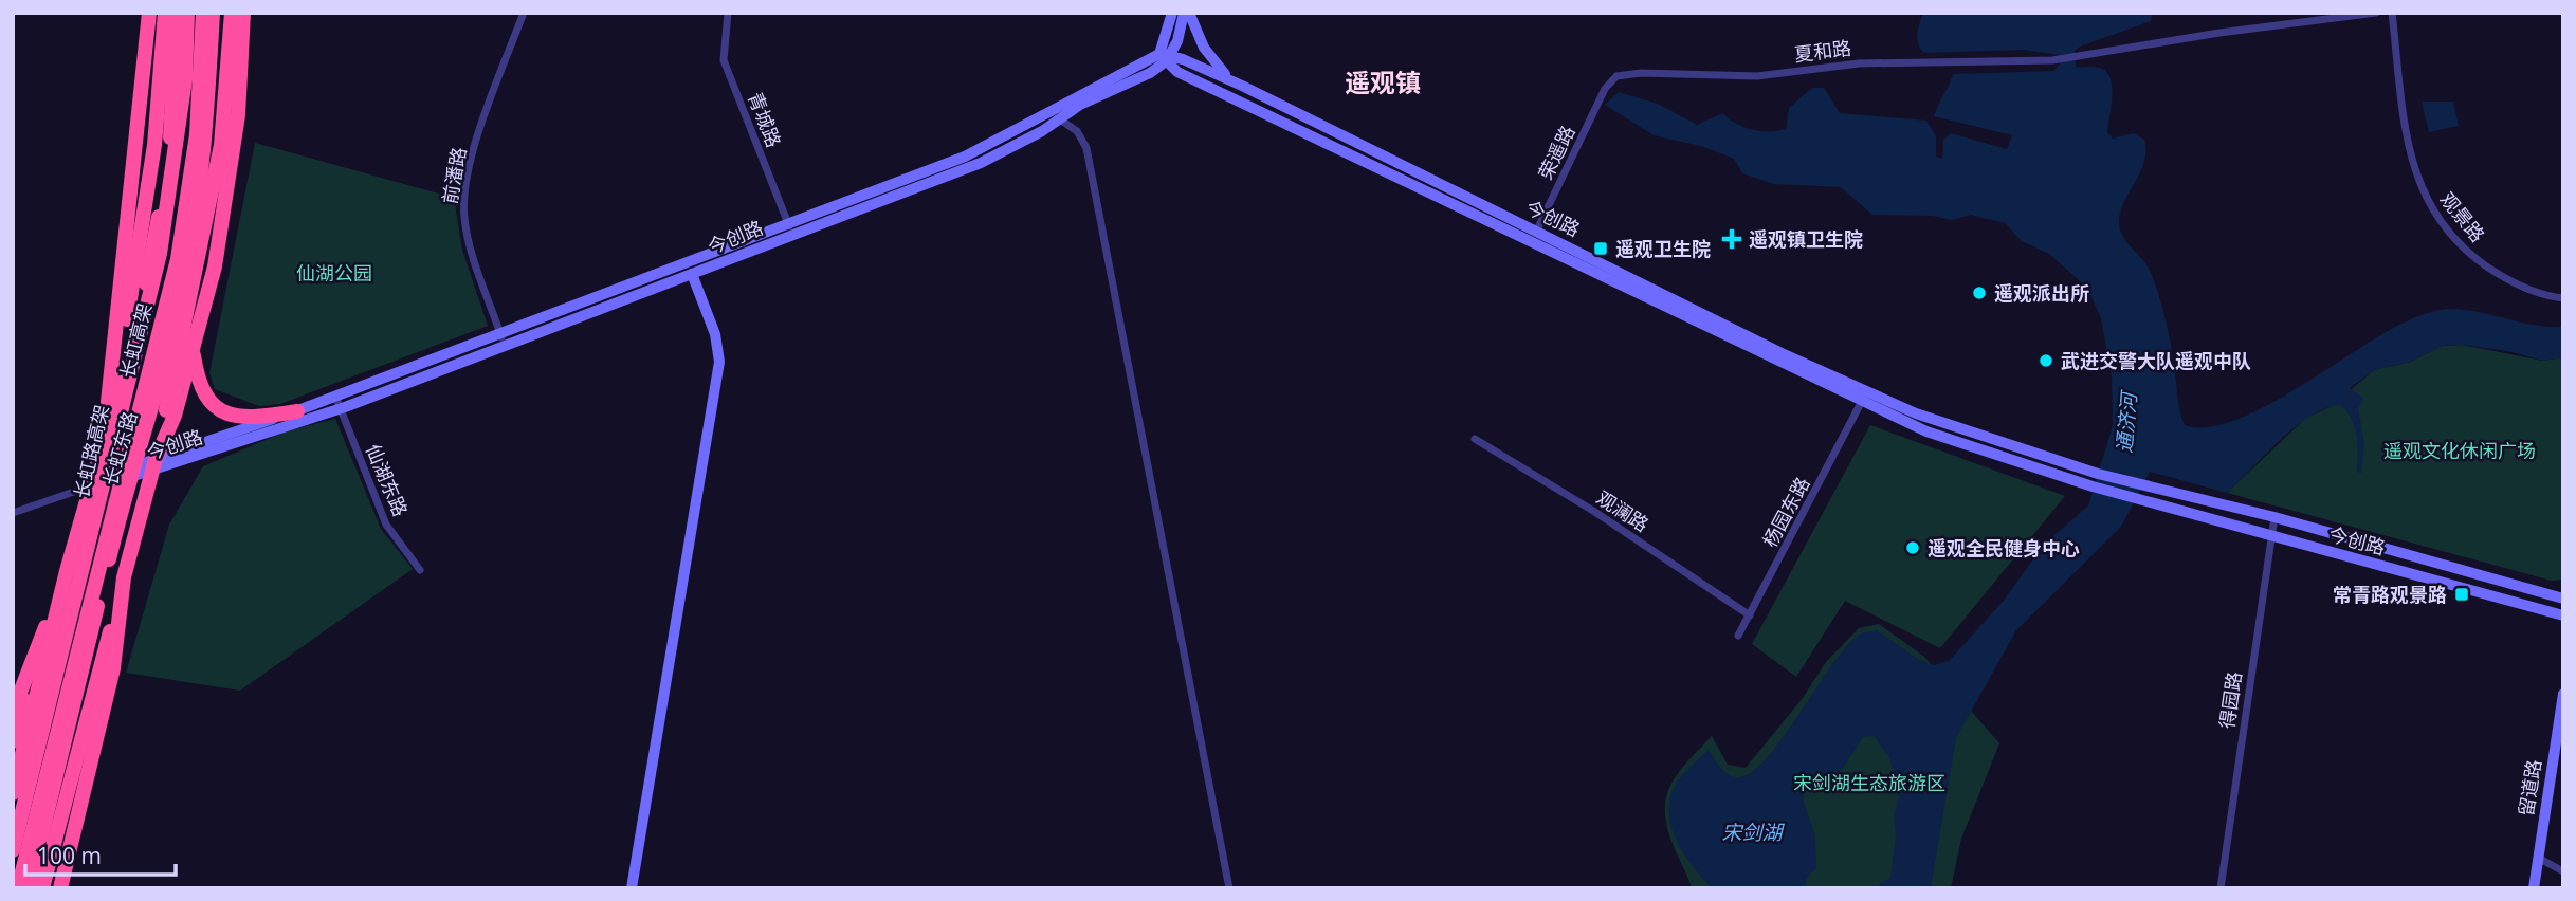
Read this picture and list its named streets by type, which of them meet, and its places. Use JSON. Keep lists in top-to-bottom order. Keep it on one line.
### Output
{"streets":{"highway":["长虹高架","长虹东路","长虹路高架"],"main road":["今创路","留道路"],"street":["夏和路","青城路","荣遥路","前潘路","观景路","仙湖东路","观澜路","杨园东路","得园路"]},"crossings":[["夏和路","荣遥路"],["青城路","今创路"],["荣遥路","今创路"],["前潘路","今创路"],["今创路","长虹东路"],["今创路","仙湖东路"],["今创路","杨园东路"],["今创路","得园路"],["观澜路","杨园东路"]],"districts":["遥观镇"],"water":["通济河","宋剑湖"],"parks":["仙湖公园","遥观文化休闲广场","宋剑湖生态旅游区"],"places":{"health":["遥观镇卫生院"],"transit":["遥观卫生院","常青路观景路"],"other":["遥观派出所","武进交警大队遥观中队","遥观全民健身中心"]},"scale_bar":"100 m"}
